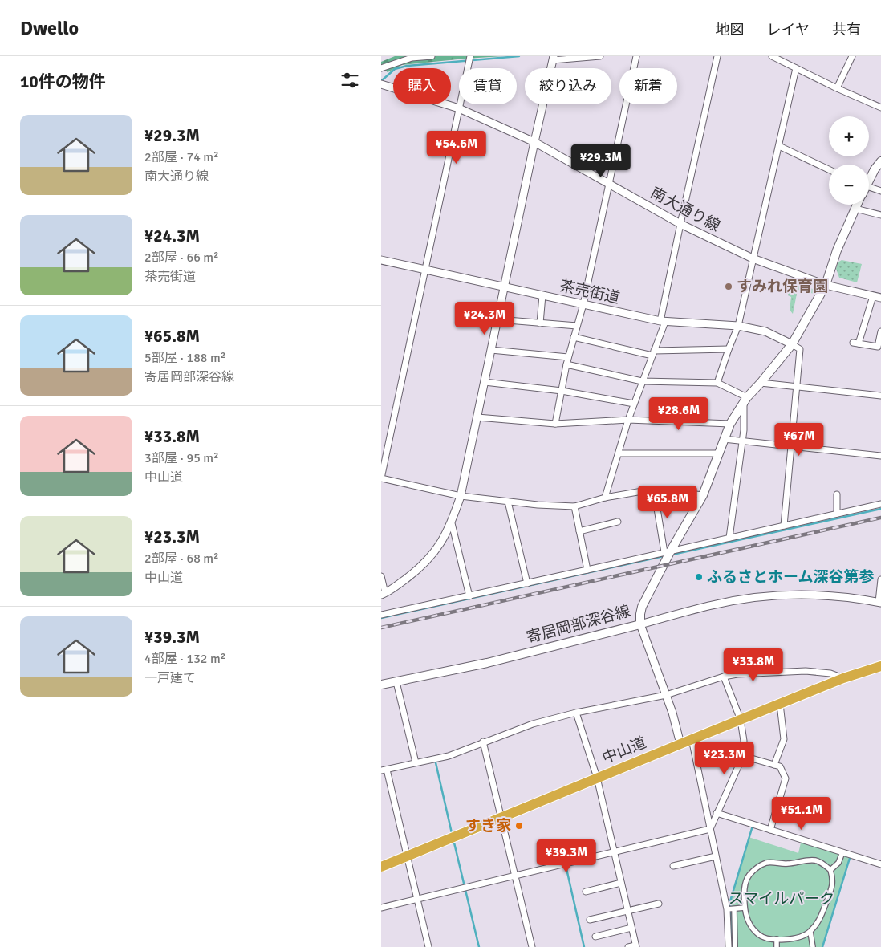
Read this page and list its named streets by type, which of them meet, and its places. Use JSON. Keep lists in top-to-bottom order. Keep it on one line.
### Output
{"streets":{"highway":["中山道"],"main road":["寄居岡部深谷線"],"street":["南大通り線","茶売街道"]},"crossings":[["南大通り線","寄居岡部深谷線"],["茶売街道","寄居岡部深谷線"]],"parks":["スマイルパーク"],"places":["すみれ保育園","ふるさとホーム深谷第参","すき家"],"page":{"header":"Dwello","nav":["地図","レイヤ","共有"],"heading":"10件の物件","chip":["購入","賃貸","絞り込み","新着"],"list":[{"name":"¥29.3M","note":"2部屋 · 74 m² · 南大通り線"},{"name":"¥24.3M","note":"2部屋 · 66 m² · 茶売街道"},{"name":"¥65.8M","note":"5部屋 · 188 m² · 寄居岡部深谷線"},{"name":"¥33.8M","note":"3部屋 · 95 m² · 中山道"},{"name":"¥23.3M","note":"2部屋 · 68 m² · 中山道"},{"name":"¥39.3M","note":"4部屋 · 132 m² · 一戸建て"}],"map_buttons":["+","−"],"price":["¥54.6M","¥29.3M","¥24.3M","¥28.6M","¥67M","¥65.8M","¥33.8M","¥23.3M","¥51.1M","¥39.3M"]}}
